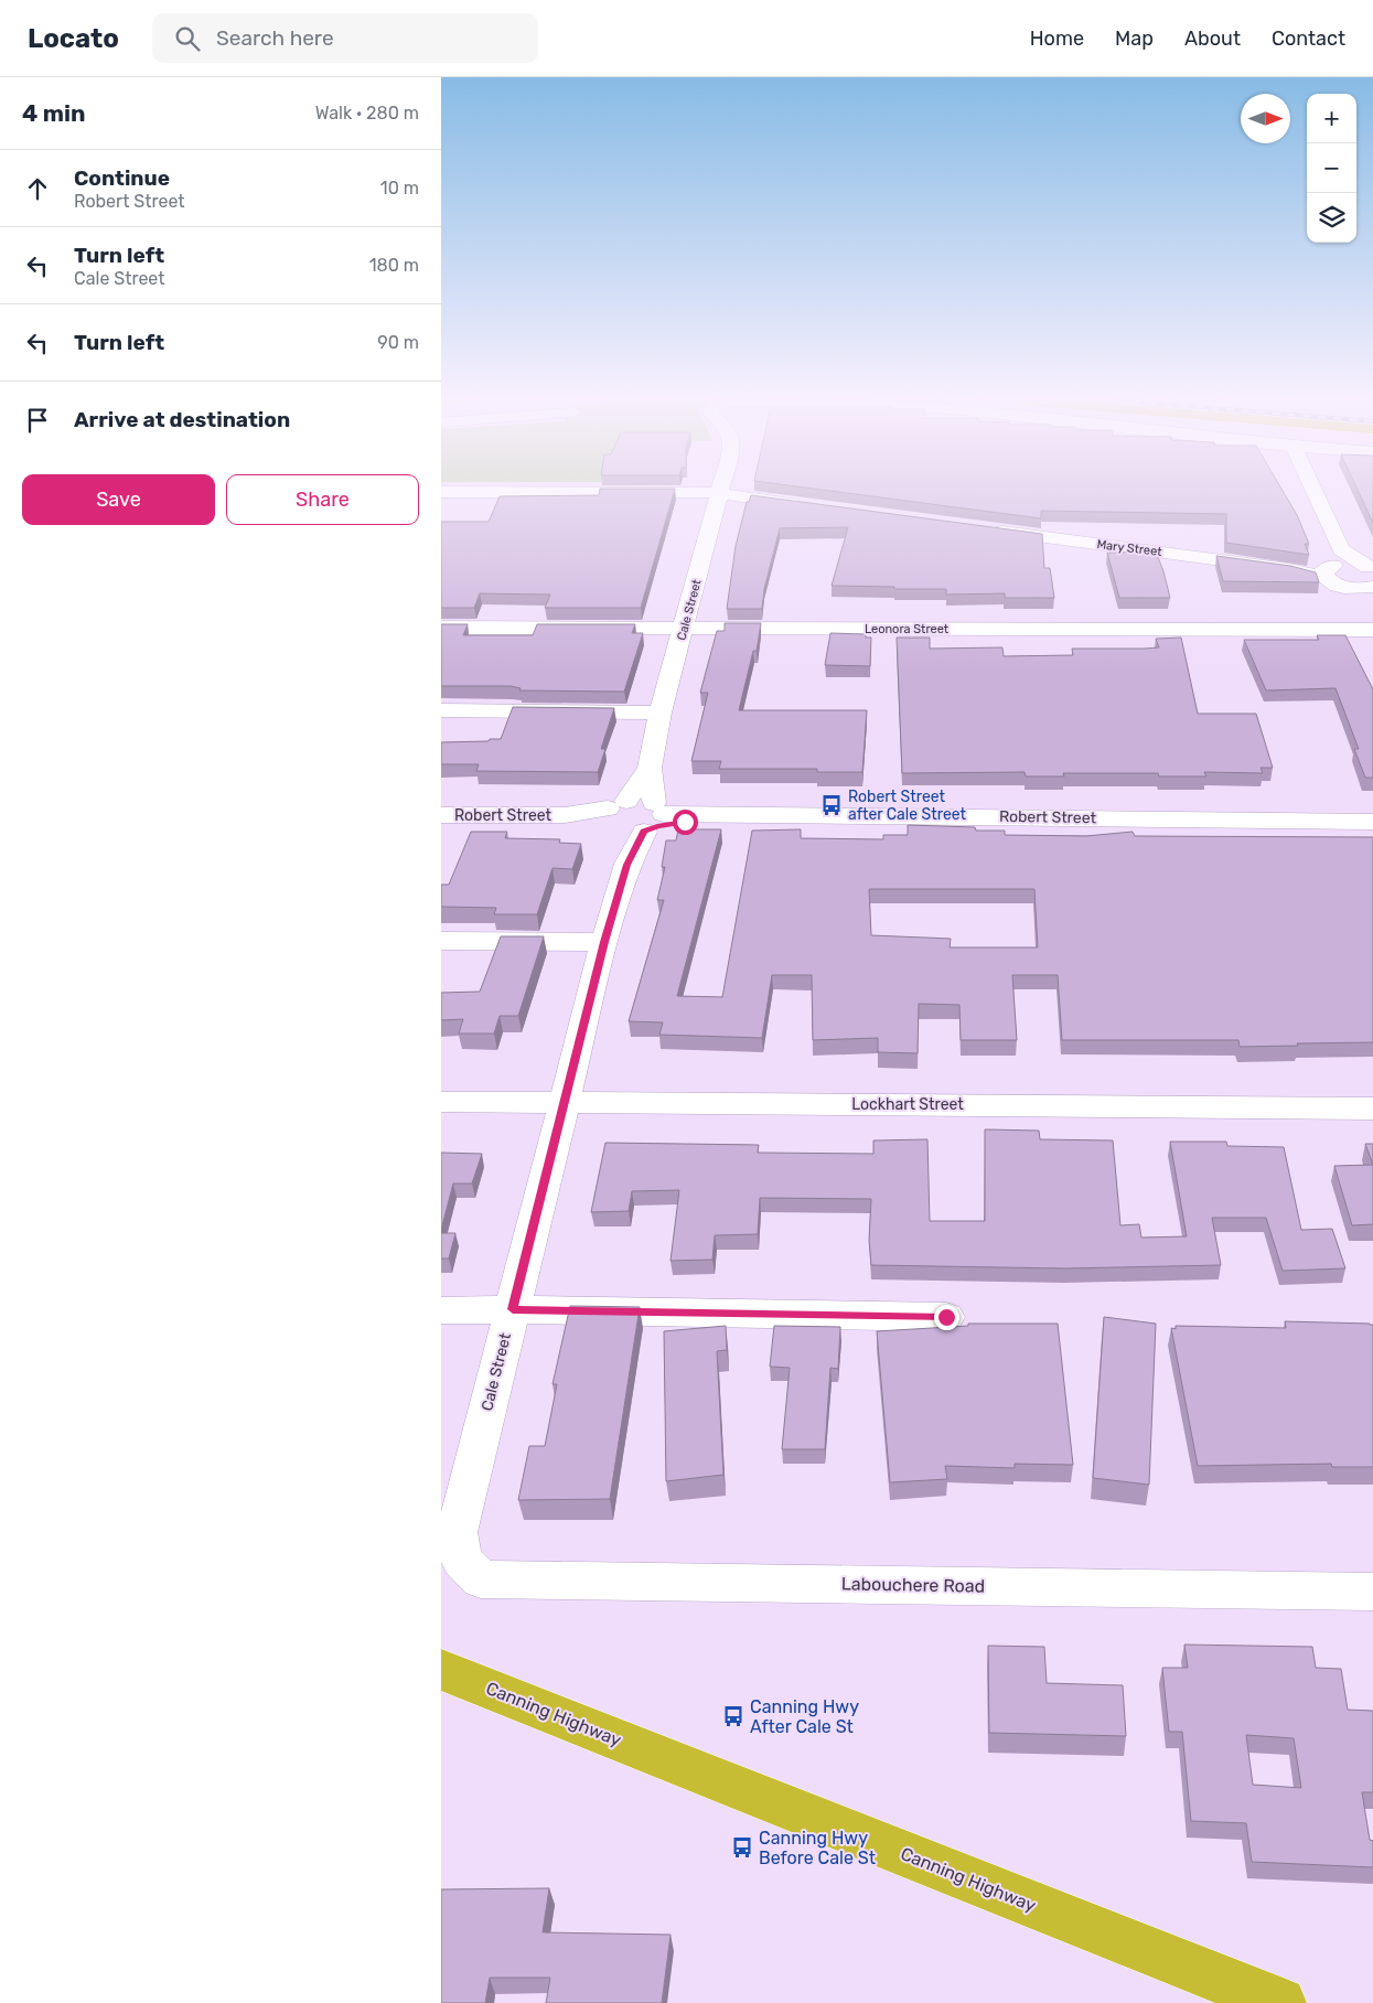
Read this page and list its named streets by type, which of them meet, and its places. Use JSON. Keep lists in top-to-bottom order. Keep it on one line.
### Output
{"streets":{"highway":["Canning Highway"],"street":["Mary Street","Cale Street","Leonora Street","Robert Street","Lockhart Street","Labouchere Road"]},"crossings":[["Cale Street","Leonora Street"],["Cale Street","Robert Street"],["Cale Street","Lockhart Street"],["Cale Street","Labouchere Road"]],"places":{"bus stop":["Robert Street after Cale Street","Canning Hwy After Cale St","Canning Hwy Before Cale St"]},"north":"right","page":{"header":"Locato","search":"Search here","nav":["Home","Map","About","Contact"],"heading":["4 min","Walk · 280 m"],"map_buttons":["+","−"],"list":[["Continue","Robert Street","10 m"],["Turn left","Cale Street","180 m"],["Turn left","90 m"],"Arrive at destination"],"buttons":["Save","Share"]}}
